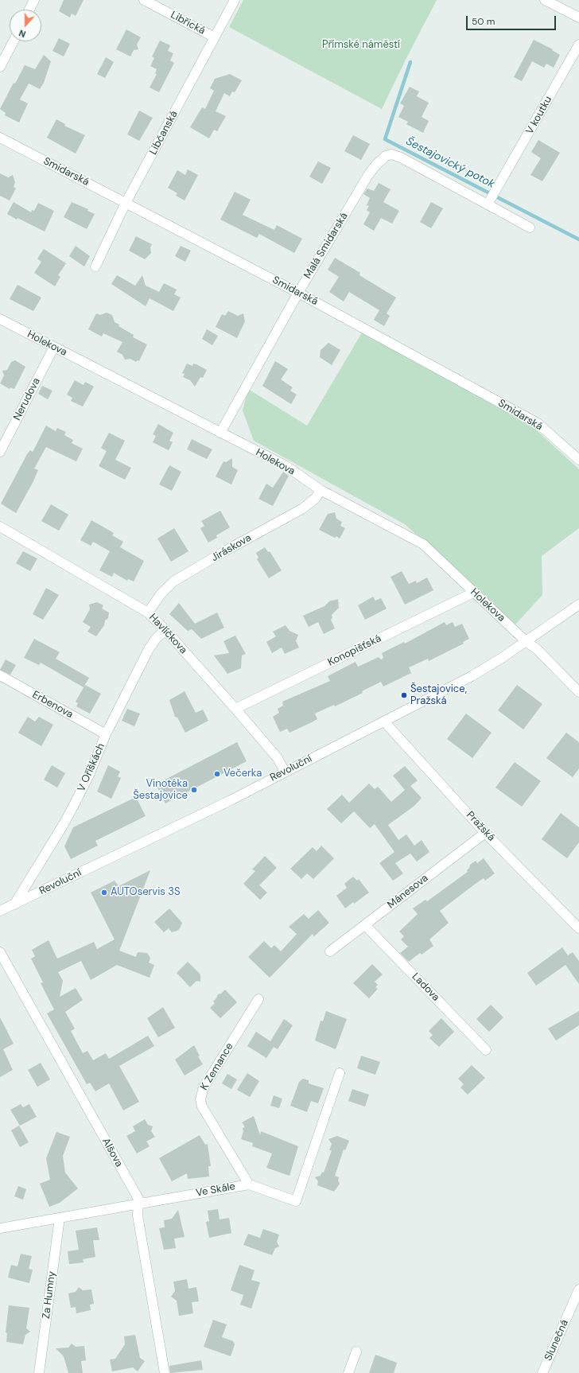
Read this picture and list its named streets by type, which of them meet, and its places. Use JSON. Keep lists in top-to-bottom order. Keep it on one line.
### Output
{"streets":{"street":["Libřická","V koutku","Libčanská","Smidarská","Malá Smidarská","Holekova","Nerudova","Jiráskova","Havlíčkova","Konopišťská","Erbenova","V Oříškách","Revoluční","Pražská","Mánesova","Ladova","K Zemance","Alšova","Ve Skále","Za Humny","Slunečná"]},"crossings":[["Libřická","Libčanská"],["V koutku","Malá Smidarská"],["Libčanská","Smidarská"],["Smidarská","Malá Smidarská"],["Malá Smidarská","Holekova"],["Holekova","Nerudova"],["Holekova","Jiráskova"],["Holekova","Konopišťská"],["Holekova","Revoluční"],["Jiráskova","Havlíčkova"],["Havlíčkova","Konopišťská"],["Havlíčkova","V Oříškách"],["Havlíčkova","Revoluční"],["Erbenova","V Oříškách"],["V Oříškách","Revoluční"],["Revoluční","Pražská"],["Pražská","Mánesova"],["Mánesova","Ladova"],["K Zemance","Ve Skále"],["Alšova","Ve Skále"],["Ve Skále","Za Humny"]],"water":["Šestajovický potok"],"parks":["Přímské náměstí"],"places":["Šestajovice, Pražská","Večerka","Vinotéka Šestajovice","AUTOservis 3S"],"scale_bar":"50 m","north":"bottom"}
